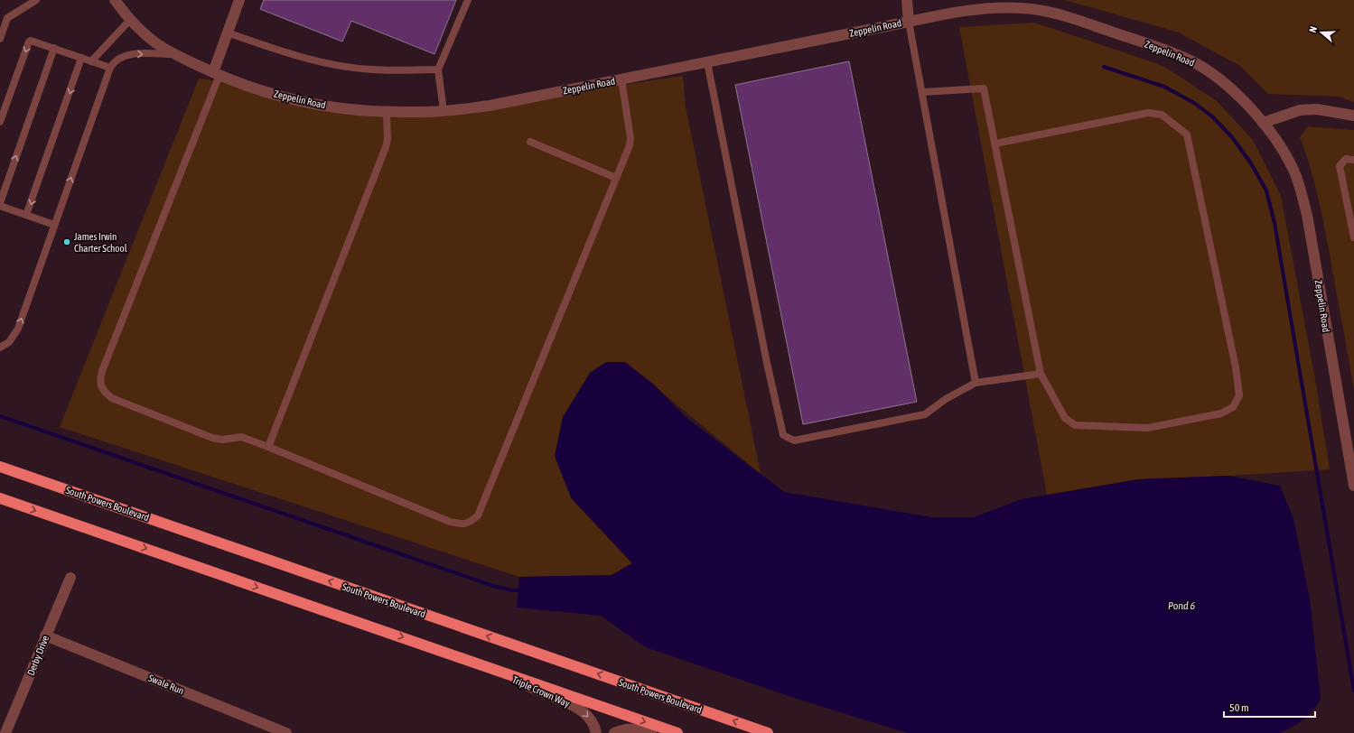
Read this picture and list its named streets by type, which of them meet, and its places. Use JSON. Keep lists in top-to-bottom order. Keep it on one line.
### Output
{"streets":{"highway":["South Powers Boulevard"],"street":["Zeppelin Road","Derby Drive","Swale Run","Triple Crown Way"]},"crossings":[["Derby Drive","Swale Run"]],"one_way":["Triple Crown Way"],"water":["Pond 6"],"places":["James Irwin Charter School"],"scale_bar":"50 m","north":"left"}
